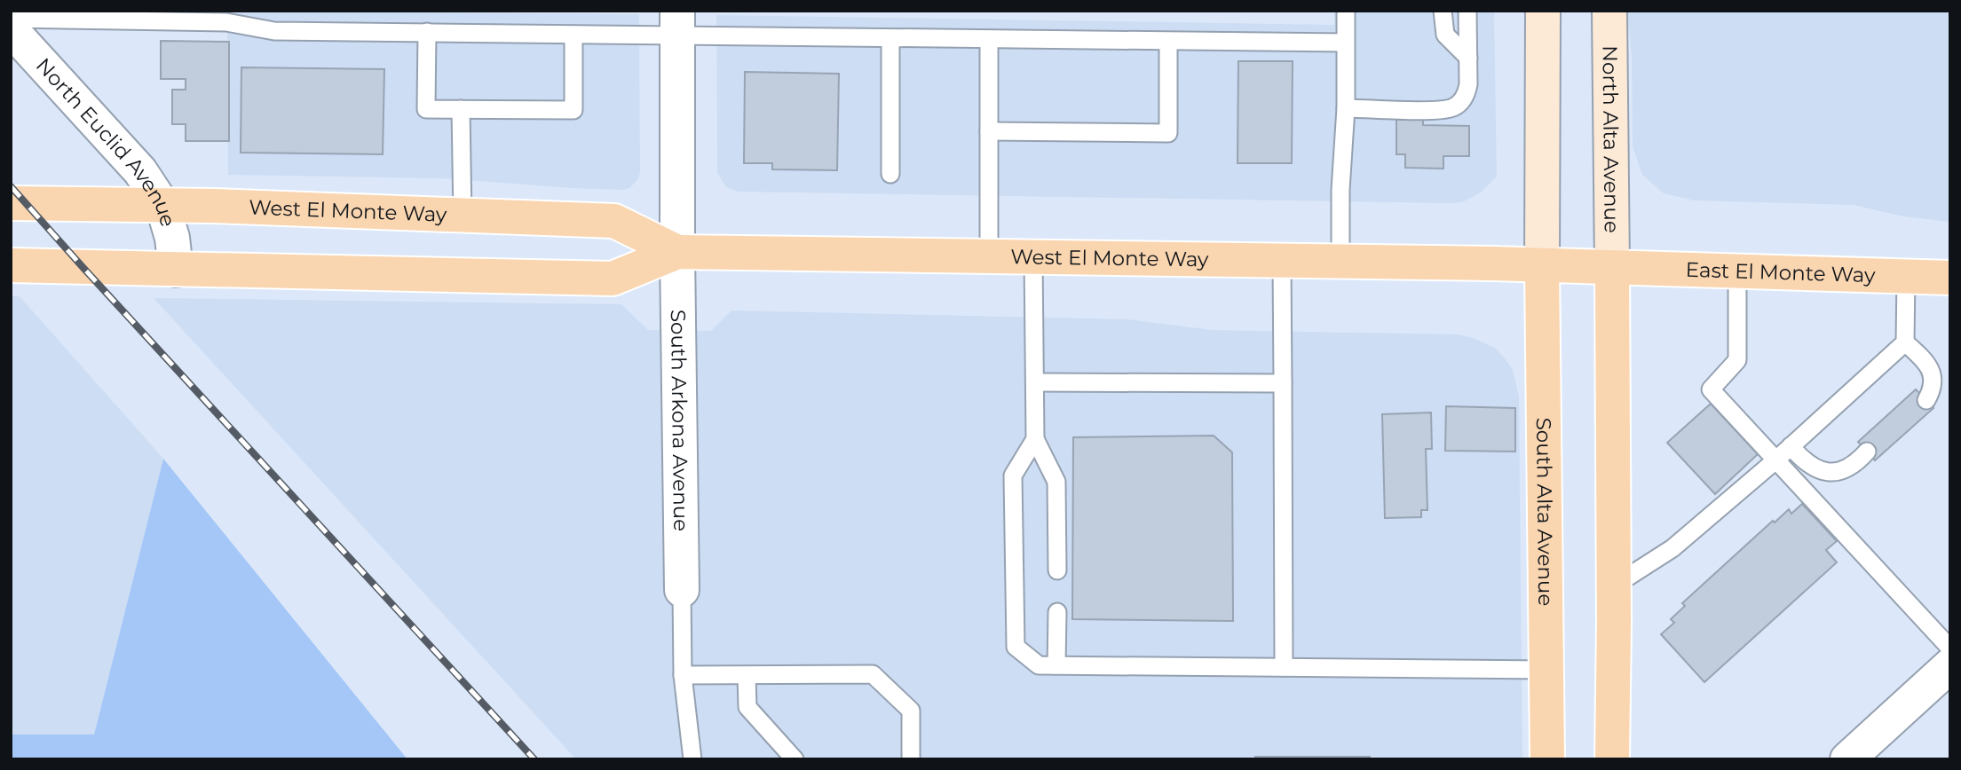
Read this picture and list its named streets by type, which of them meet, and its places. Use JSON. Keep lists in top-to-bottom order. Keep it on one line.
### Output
{"streets":{"main road":["North Alta Avenue","West El Monte Way","East El Monte Way","South Alta Avenue"],"street":["North Euclid Avenue","South Arkona Avenue"]},"crossings":[["North Alta Avenue","East El Monte Way"],["North Euclid Avenue","West El Monte Way"],["West El Monte Way","East El Monte Way"],["West El Monte Way","South Arkona Avenue"],["West El Monte Way","South Alta Avenue"],["East El Monte Way","South Alta Avenue"]]}
